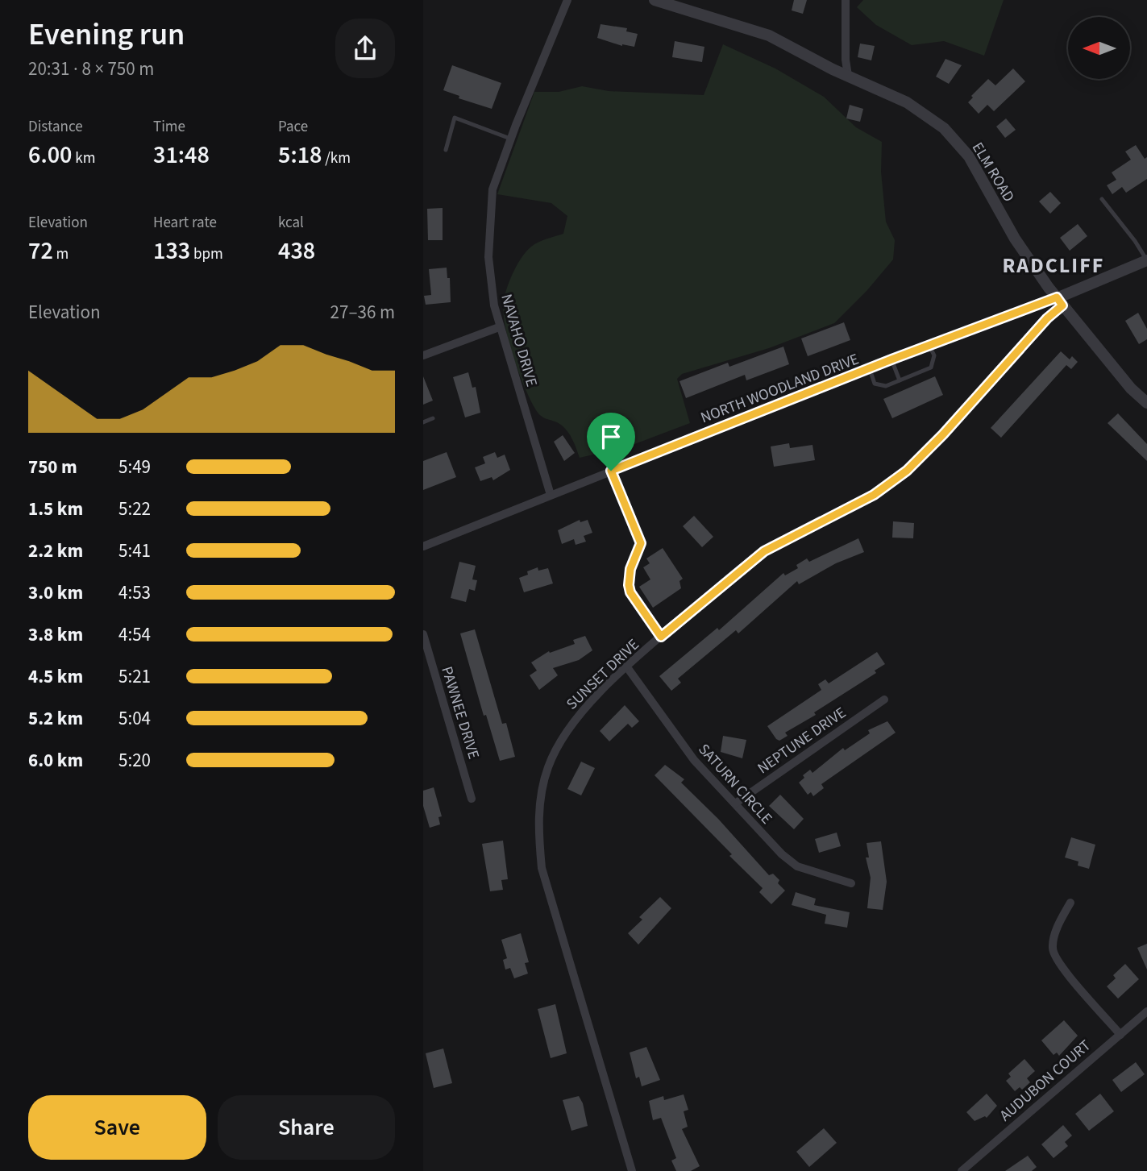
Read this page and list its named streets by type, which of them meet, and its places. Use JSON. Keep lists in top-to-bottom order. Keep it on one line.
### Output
{"streets":{"street":["ELM ROAD","NAVAHO DRIVE","NORTH WOODLAND DRIVE","SUNSET DRIVE","PAWNEE DRIVE","NEPTUNE DRIVE","SATURN CIRCLE","AUDUBON COURT"]},"crossings":[["ELM ROAD","NORTH WOODLAND DRIVE"],["ELM ROAD","SUNSET DRIVE"],["NAVAHO DRIVE","NORTH WOODLAND DRIVE"],["NORTH WOODLAND DRIVE","SUNSET DRIVE"],["SUNSET DRIVE","SATURN CIRCLE"],["NEPTUNE DRIVE","SATURN CIRCLE"]],"districts":["RADCLIFF"],"north":"left","page":{"heading":["Evening run","20:31 · 8 × 750 m"],"stats":[["Distance","6.00 km"],["Time","31:48"],["Pace","5:18 /km"],["Elevation","72 m"],["Heart rate","133 bpm"],["kcal","438"]],"chart":["Elevation","27–36 m"],"list":[{"name":"750 m","note":"5:49"},{"name":"1.5 km","note":"5:22"},{"name":"2.2 km","note":"5:41"},{"name":"3.0 km","note":"4:53"},{"name":"3.8 km","note":"4:54"},{"name":"4.5 km","note":"5:21"},{"name":"5.2 km","note":"5:04"},{"name":"6.0 km","note":"5:20"}],"buttons":["Save","Share"]}}
